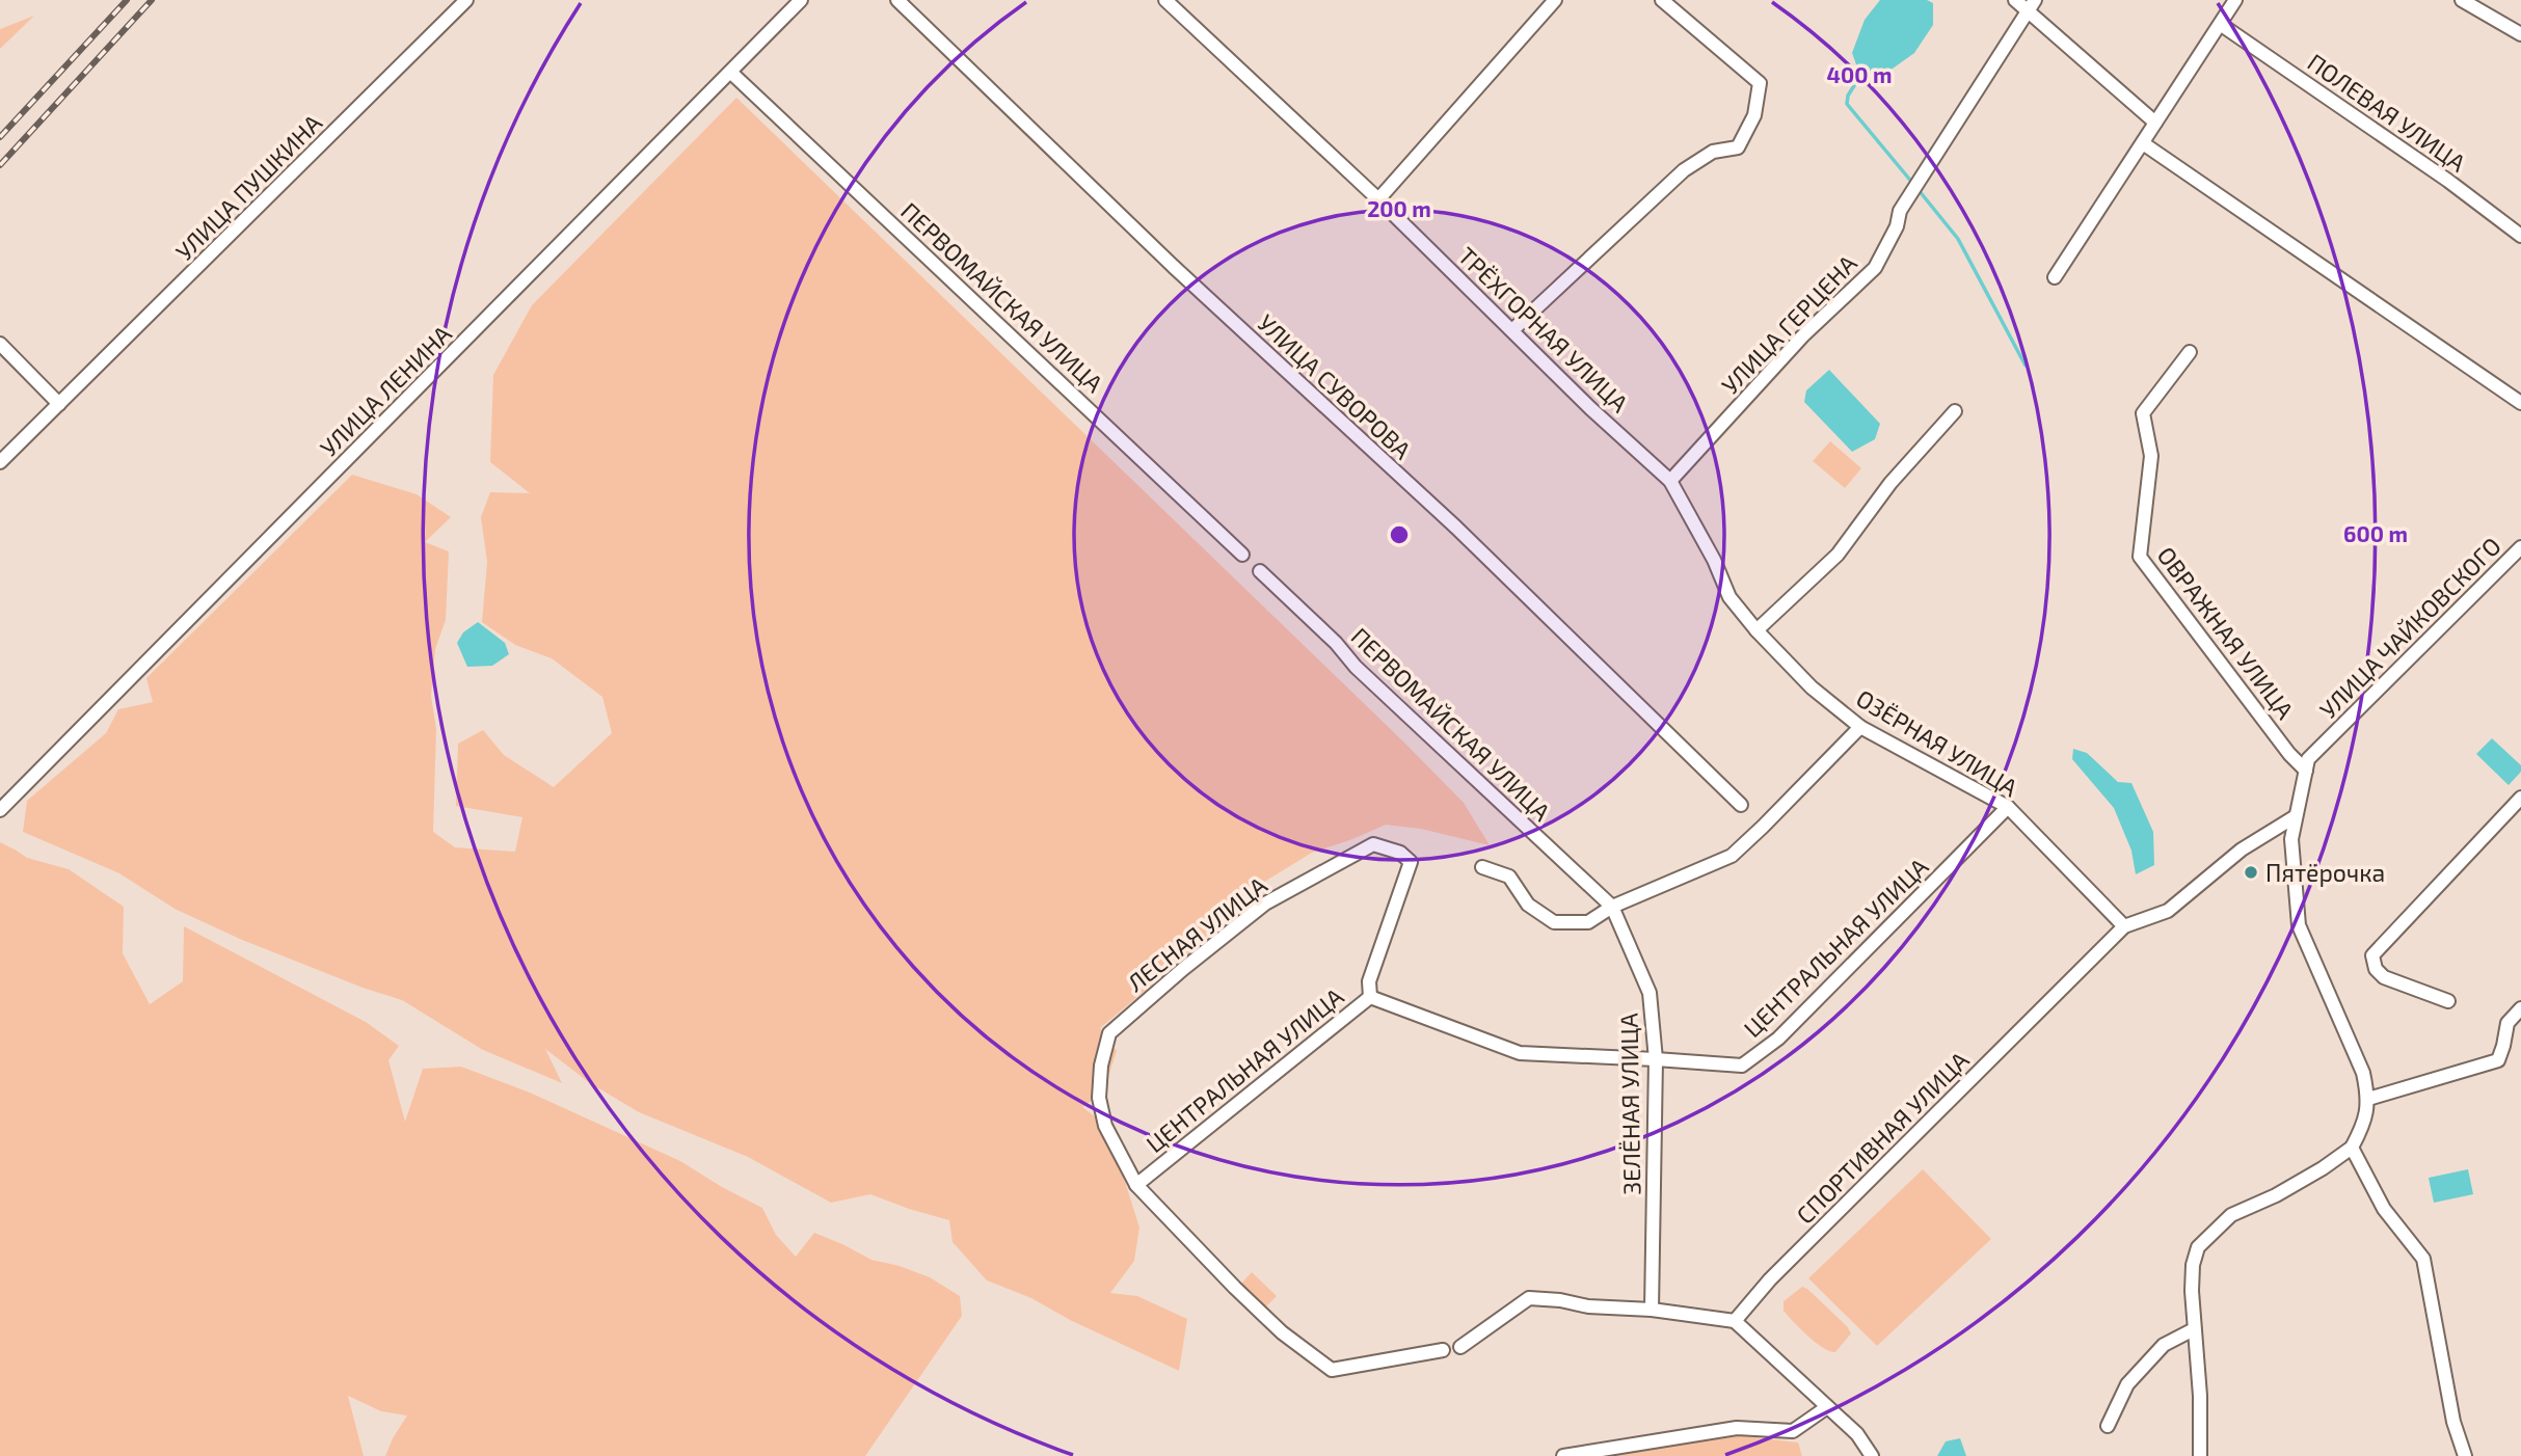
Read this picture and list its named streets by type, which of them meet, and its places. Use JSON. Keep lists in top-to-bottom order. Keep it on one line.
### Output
{"streets":{"street":["ПОЛЕВАЯ УЛИЦА","УЛИЦА ПУШКИНА","ПЕРВОМАЙСКАЯ УЛИЦА","УЛИЦА ГЕРЦЕНА","ТРЁХГОРНАЯ УЛИЦА","УЛИЦА СУВОРОВА","УЛИЦА ЛЕНИНА","УЛИЦА ЧАЙКОВСКОГО","ОВРАЖНАЯ УЛИЦА","ОЗЁРНАЯ УЛИЦА","ЛЕСНАЯ УЛИЦА","ЦЕНТРАЛЬНАЯ УЛИЦА","ЗЕЛЁНАЯ УЛИЦА","СПОРТИВНАЯ УЛИЦА"]},"crossings":[["ПЕРВОМАЙСКАЯ УЛИЦА","УЛИЦА ЛЕНИНА"],["ПЕРВОМАЙСКАЯ УЛИЦА","ЗЕЛЁНАЯ УЛИЦА"],["УЛИЦА ГЕРЦЕНА","ТРЁХГОРНАЯ УЛИЦА"],["ТРЁХГОРНАЯ УЛИЦА","ОЗЁРНАЯ УЛИЦА"],["УЛИЦА ЧАЙКОВСКОГО","ОВРАЖНАЯ УЛИЦА"],["УЛИЦА ЧАЙКОВСКОГО","СПОРТИВНАЯ УЛИЦА"],["ОЗЁРНАЯ УЛИЦА","ЦЕНТРАЛЬНАЯ УЛИЦА"],["ОЗЁРНАЯ УЛИЦА","СПОРТИВНАЯ УЛИЦА"],["ЛЕСНАЯ УЛИЦА","ЦЕНТРАЛЬНАЯ УЛИЦА"],["ЦЕНТРАЛЬНАЯ УЛИЦА","ЗЕЛЁНАЯ УЛИЦА"]],"places":["Пятёрочка"],"rings":["400 m","200 m","600 m"]}
